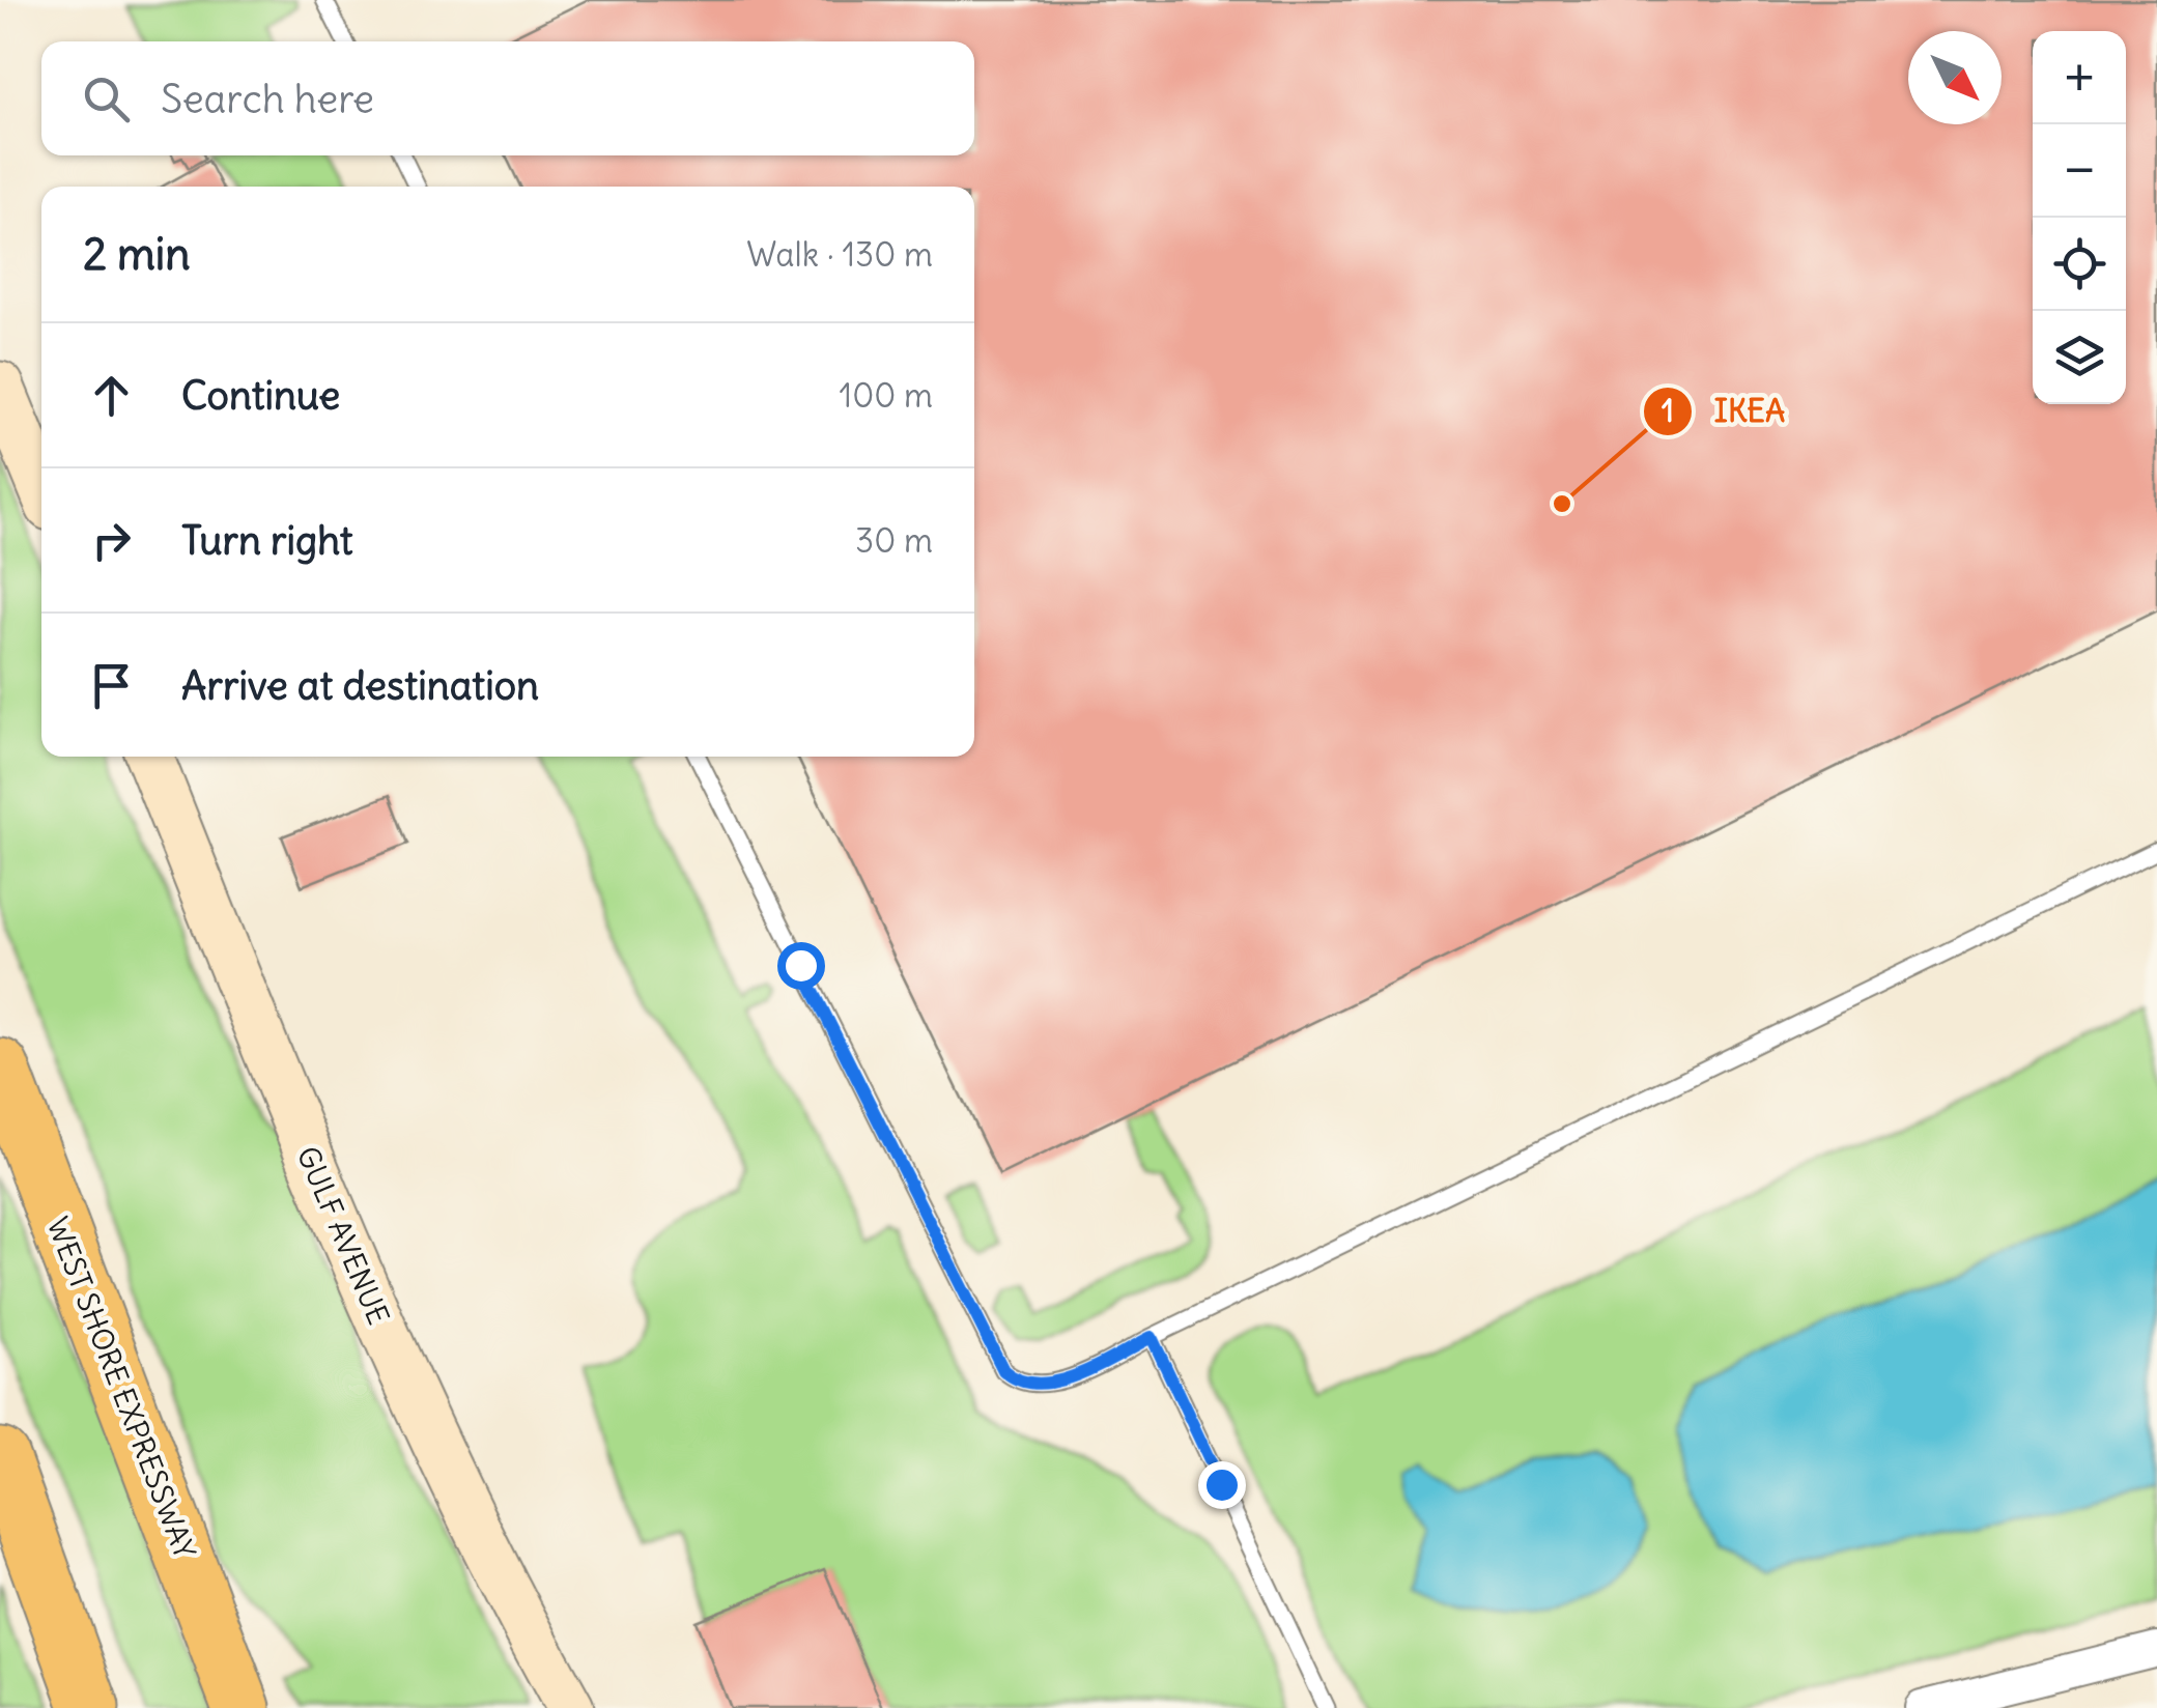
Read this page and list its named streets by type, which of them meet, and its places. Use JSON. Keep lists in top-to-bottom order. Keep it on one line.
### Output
{"streets":{"highway":["WEST SHORE EXPRESSWAY"],"street":["GULF AVENUE"]},"places":["IKEA"],"north":"bottom right","page":{"map_buttons":["+","−"],"search":"Search here","heading":["2 min","Walk · 130 m"],"list":[["Continue","100 m"],["Turn right","30 m"],"Arrive at destination"]}}
